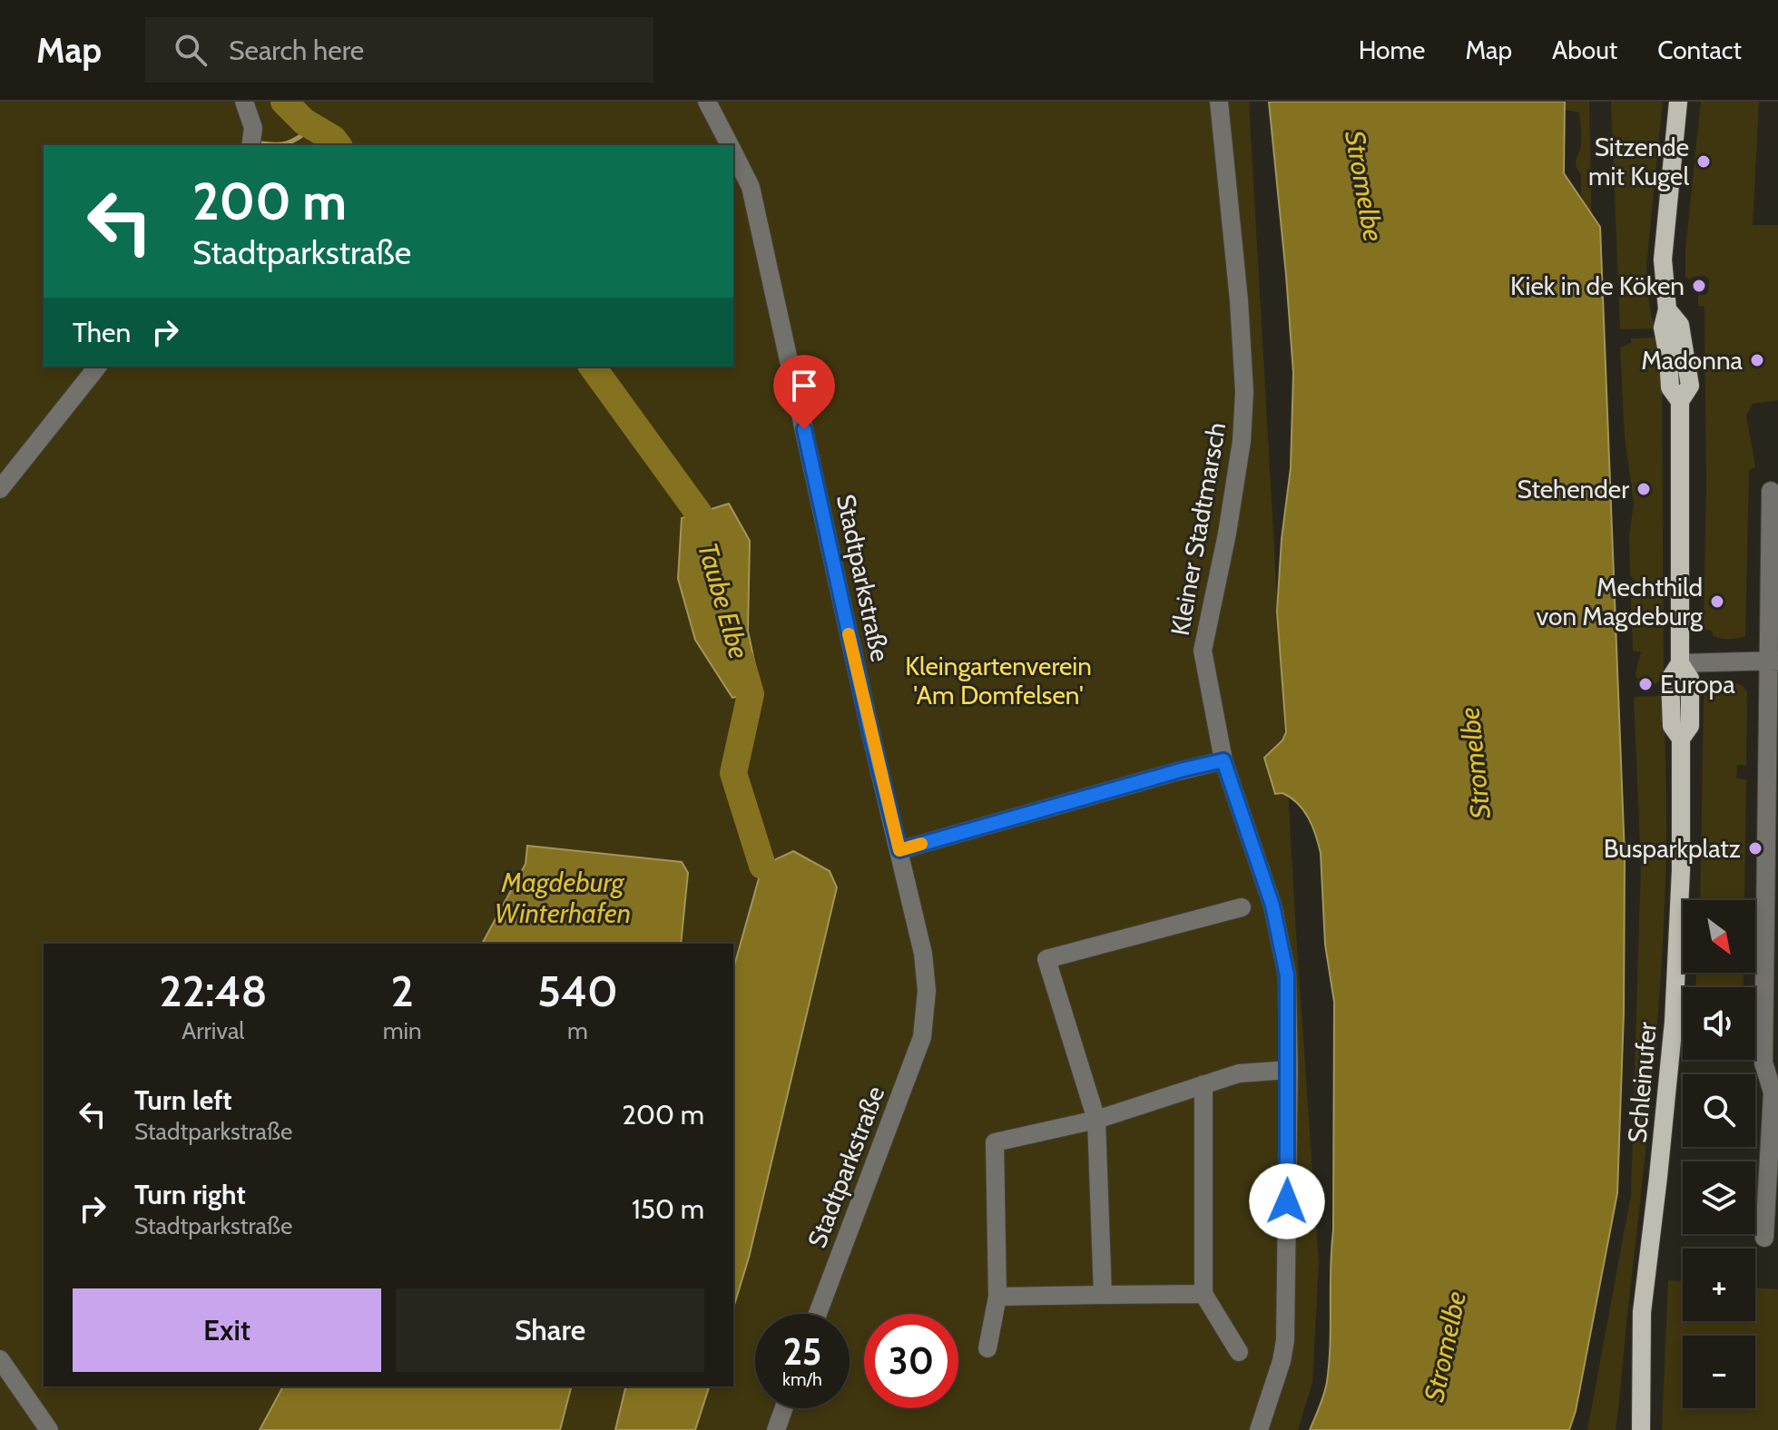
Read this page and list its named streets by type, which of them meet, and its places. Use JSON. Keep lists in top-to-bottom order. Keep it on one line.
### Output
{"streets":{"main road":["Schleinufer"],"street":["Kleiner Stadtmarsch","Stadtparkstraße"]},"water":["Stromelbe","Taube Elbe","Magdeburg Winterhafen"],"parks":["Kleingartenverein 'Am Domfelsen'"],"places":["Sitzende mit Kugel","Kiek in de Köken","Madonna","Stehender","Mechthild von Magdeburg","Europa","Busparkplatz"],"north":"bottom right","page":{"header":"Map","search":"Search here","nav":["Home","Map","About","Contact"],"turn":["200 m","Stadtparkstraße"],"then":"Then","map_buttons":["+","−"],"eta":["22:48","Arrival","2","min","540","m"],"list":[{"name":"Turn left","note":"Stadtparkstraße","value":"200 m"},{"name":"Turn right","note":"Stadtparkstraße","value":"150 m"}],"buttons":["Exit","Share"],"speed":"25 km/h","limit":"30"}}
